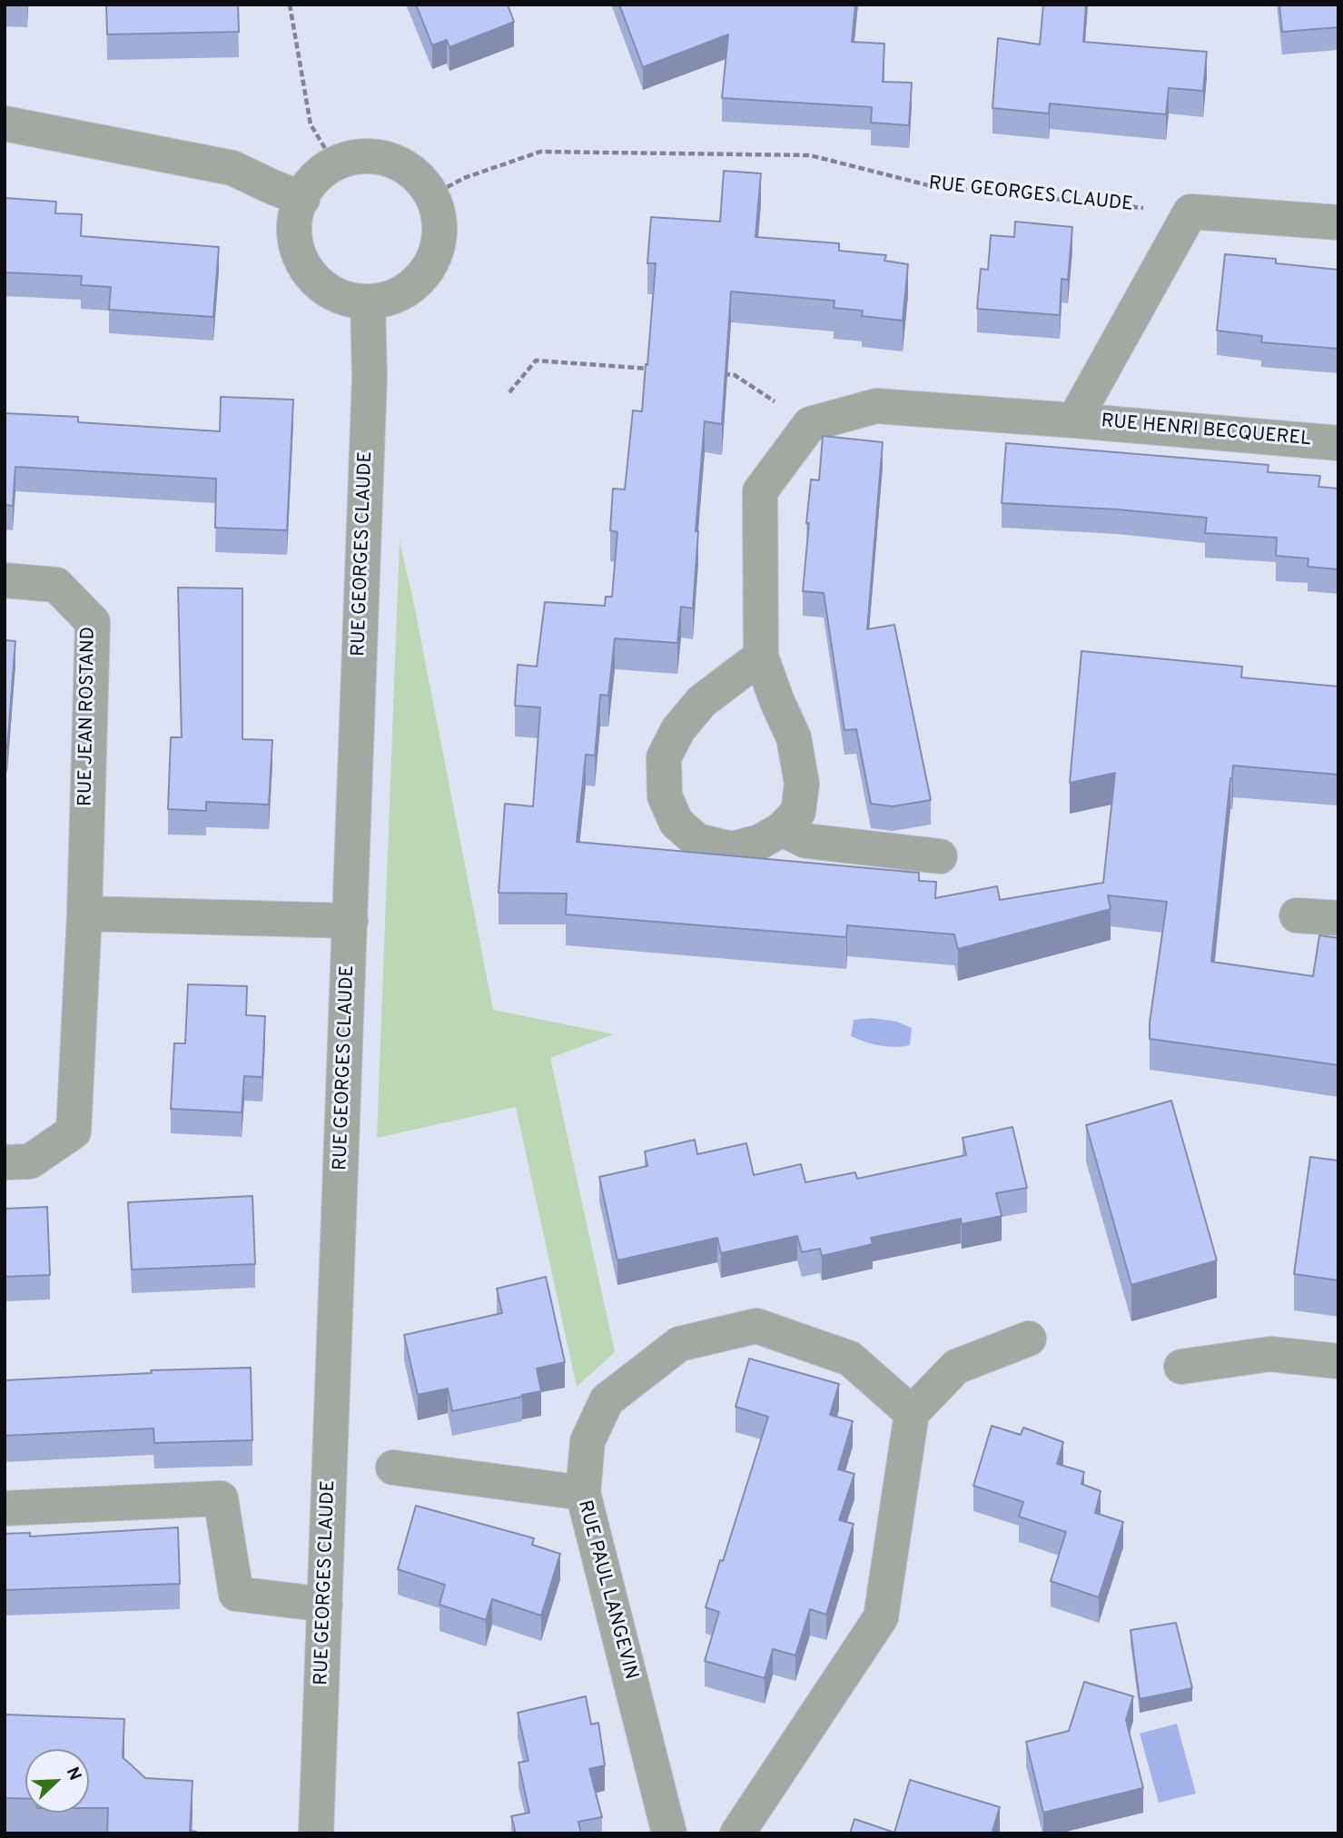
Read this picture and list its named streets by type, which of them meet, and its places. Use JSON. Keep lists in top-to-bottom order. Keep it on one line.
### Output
{"streets":{"street":["RUE GEORGES CLAUDE","RUE HENRI BECQUEREL","RUE JEAN ROSTAND","RUE PAUL LANGEVIN"]},"crossings":[["RUE GEORGES CLAUDE","RUE HENRI BECQUEREL"]],"north":"top right"}
